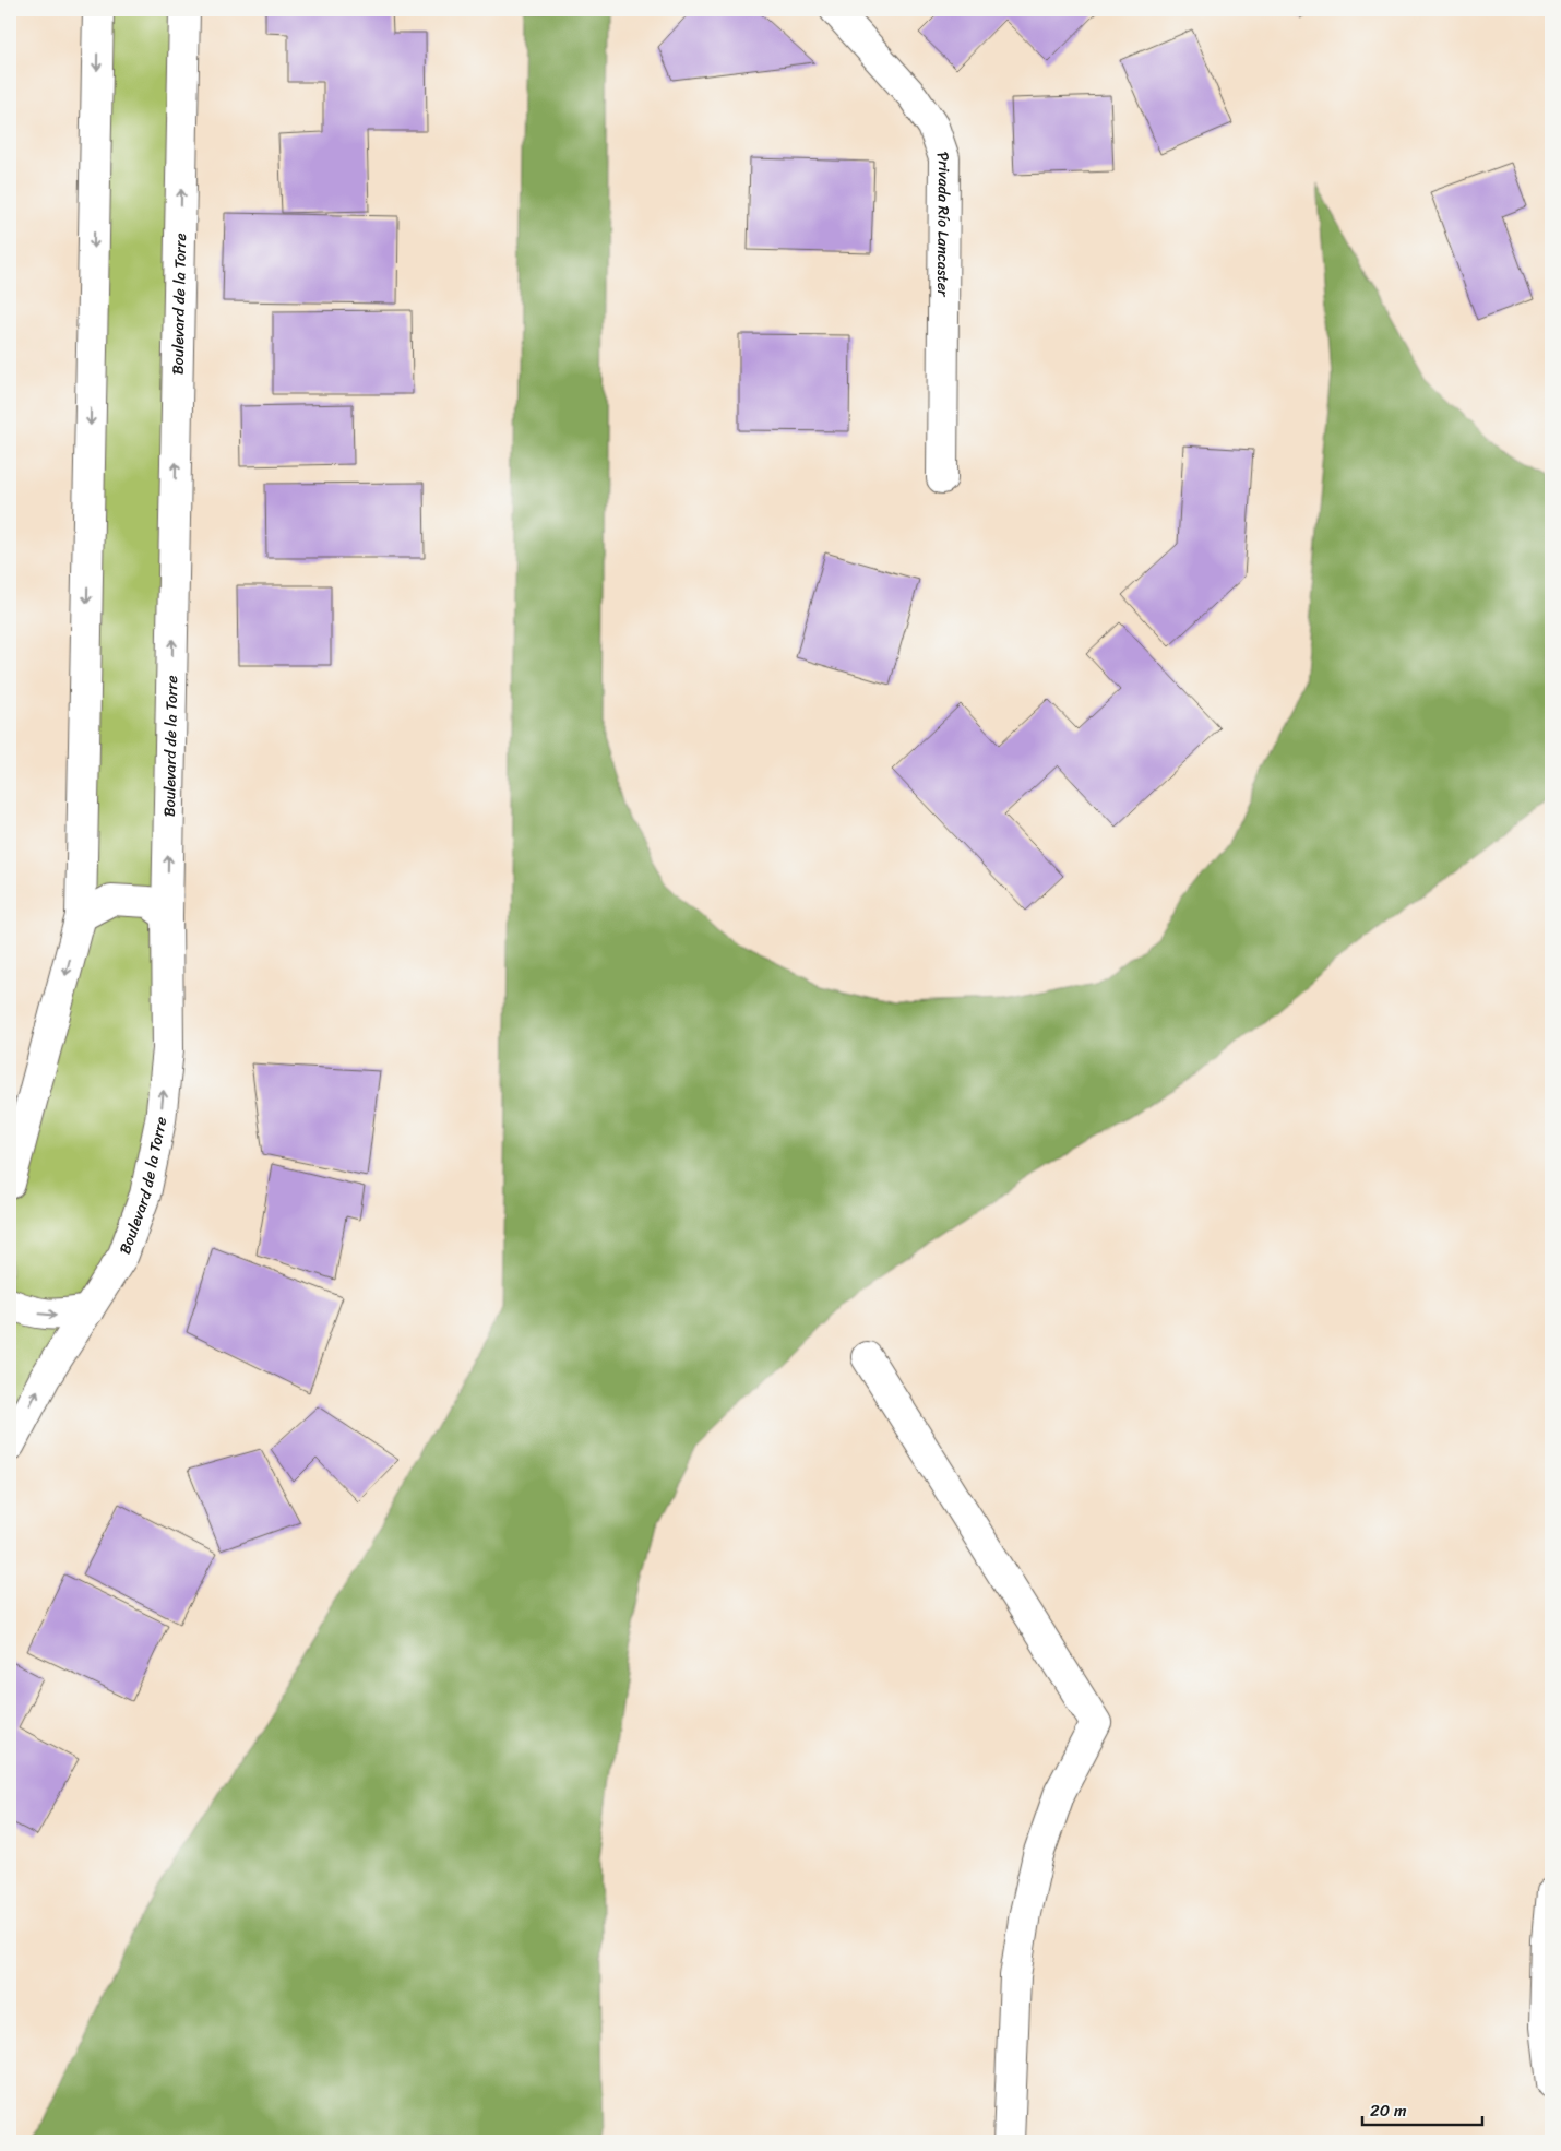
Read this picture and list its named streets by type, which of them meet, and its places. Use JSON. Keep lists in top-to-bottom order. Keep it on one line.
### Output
{"streets":{"street":["Privada Río Lancaster","Boulevard de la Torre"]},"scale_bar":"20 m"}
